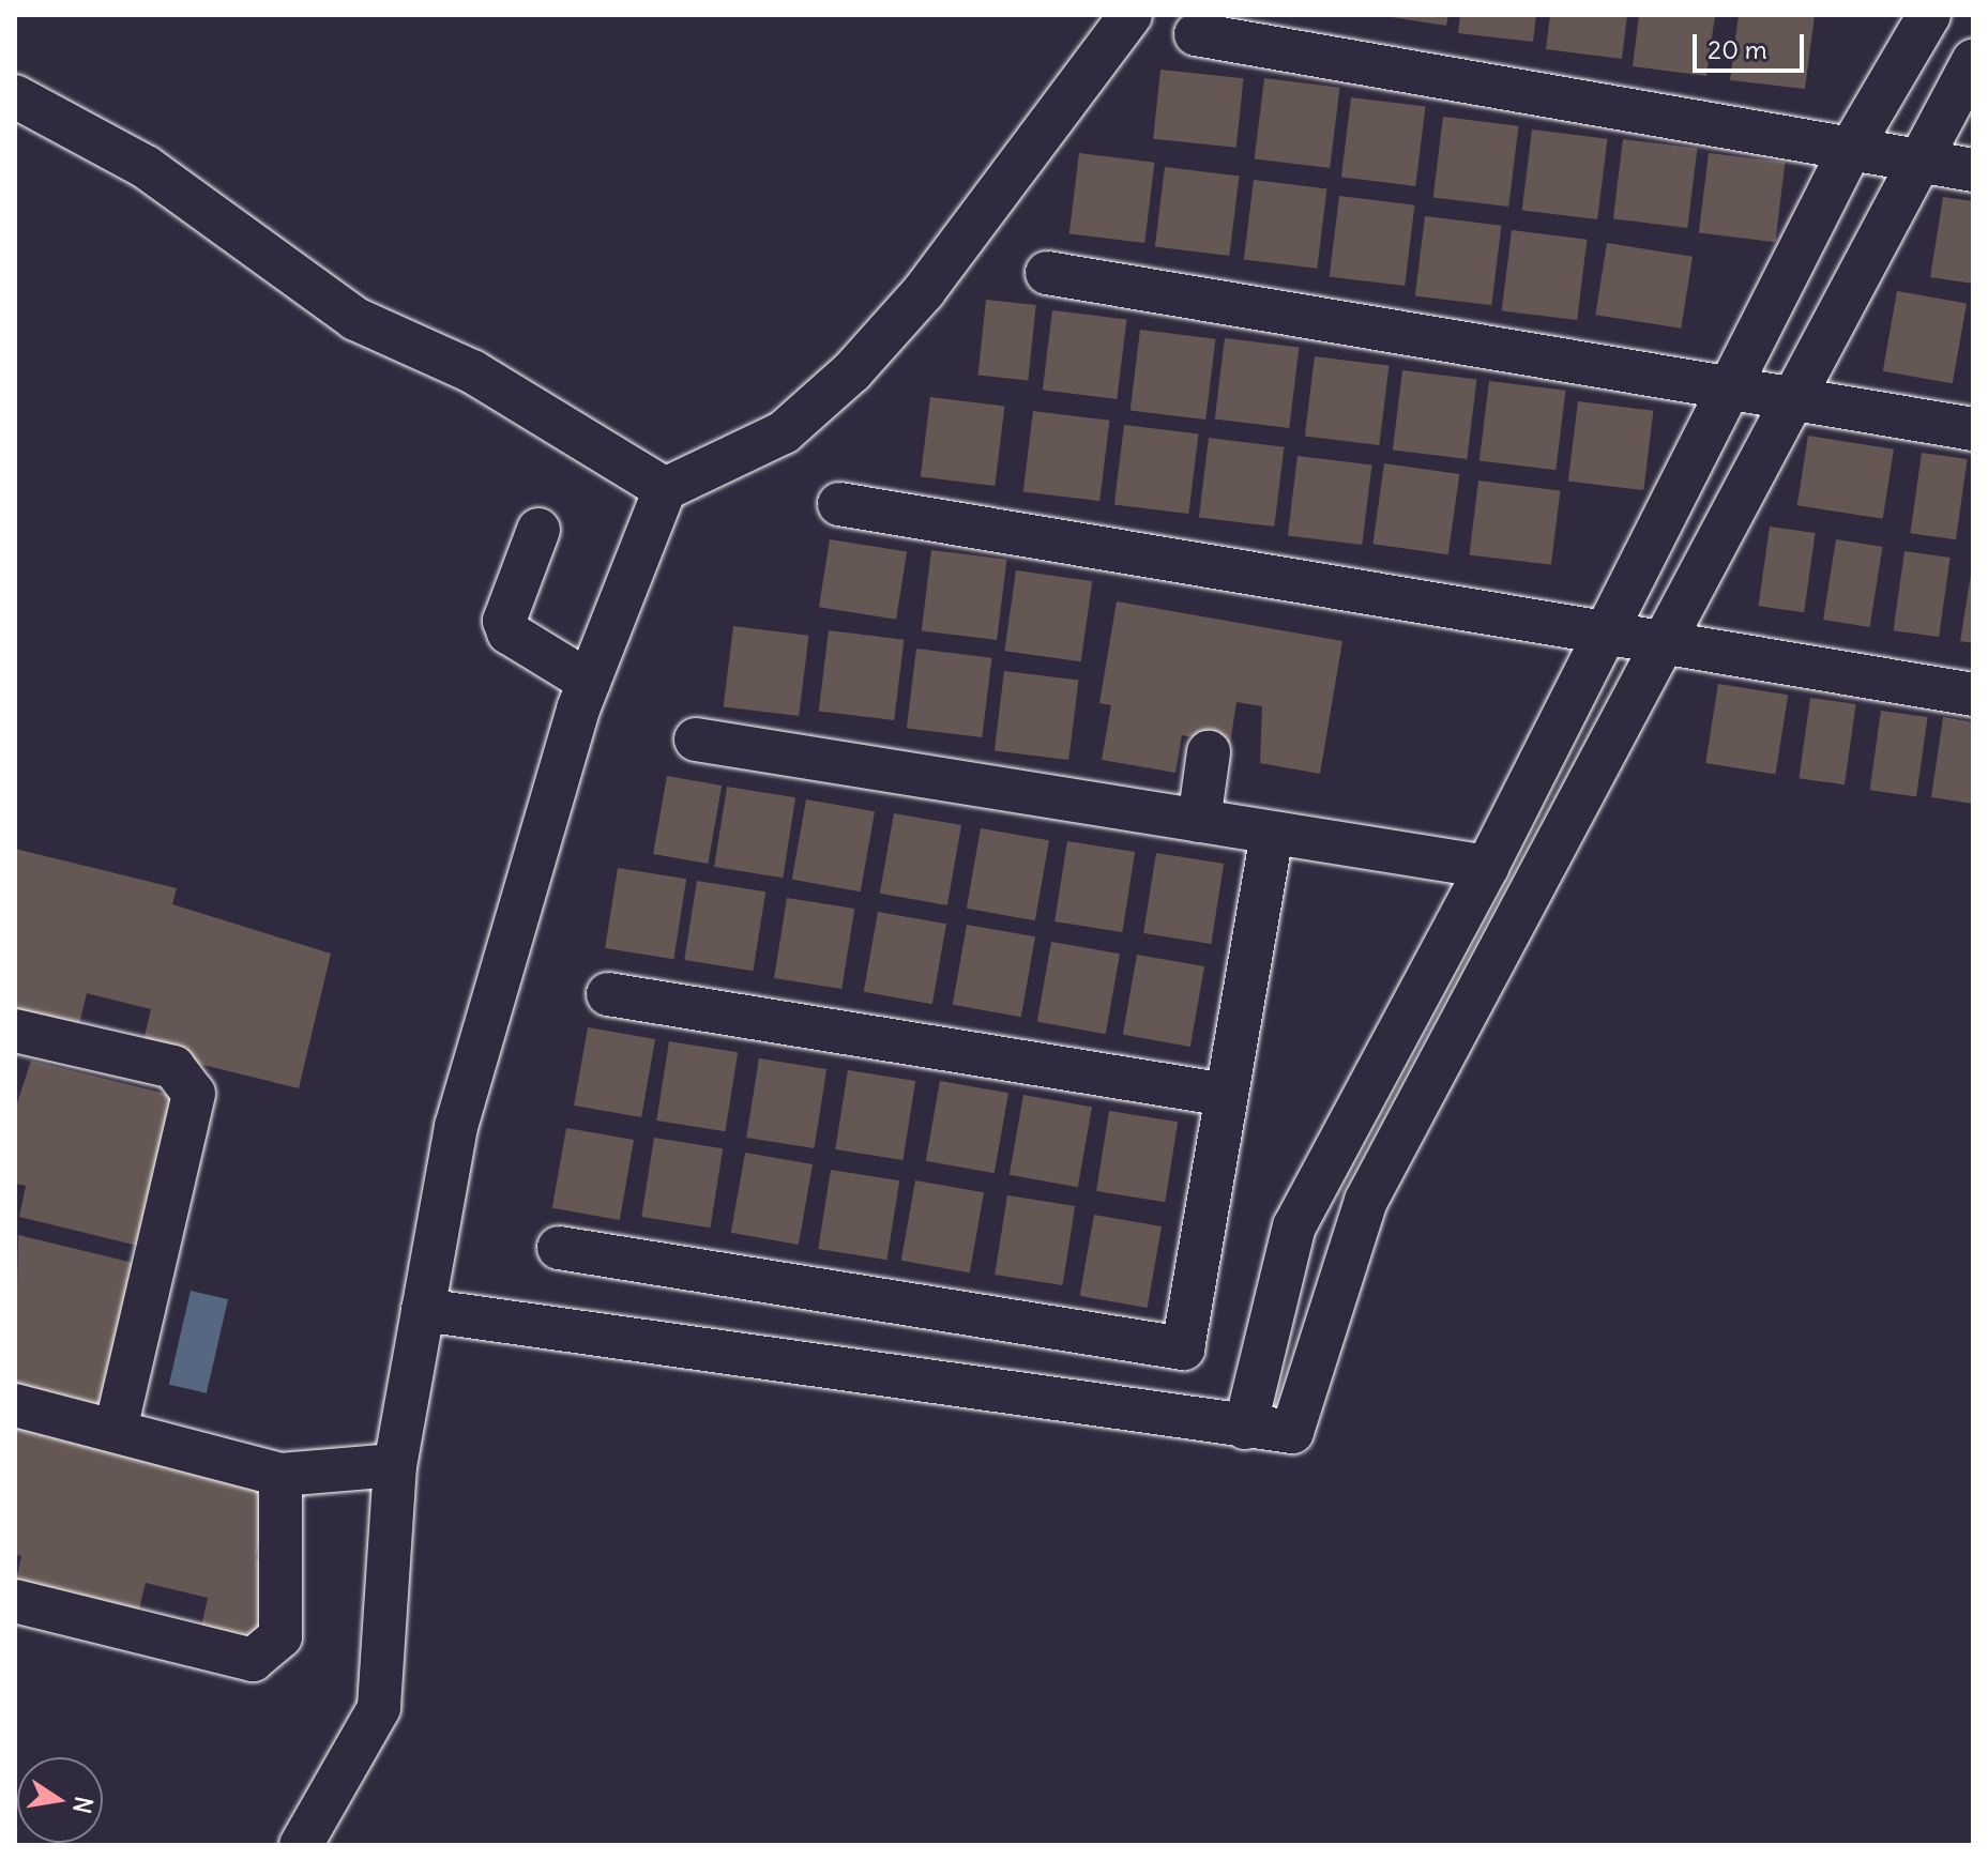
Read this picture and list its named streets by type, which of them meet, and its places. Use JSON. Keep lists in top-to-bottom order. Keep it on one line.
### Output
{"scale_bar":"20 m","north":"right"}
